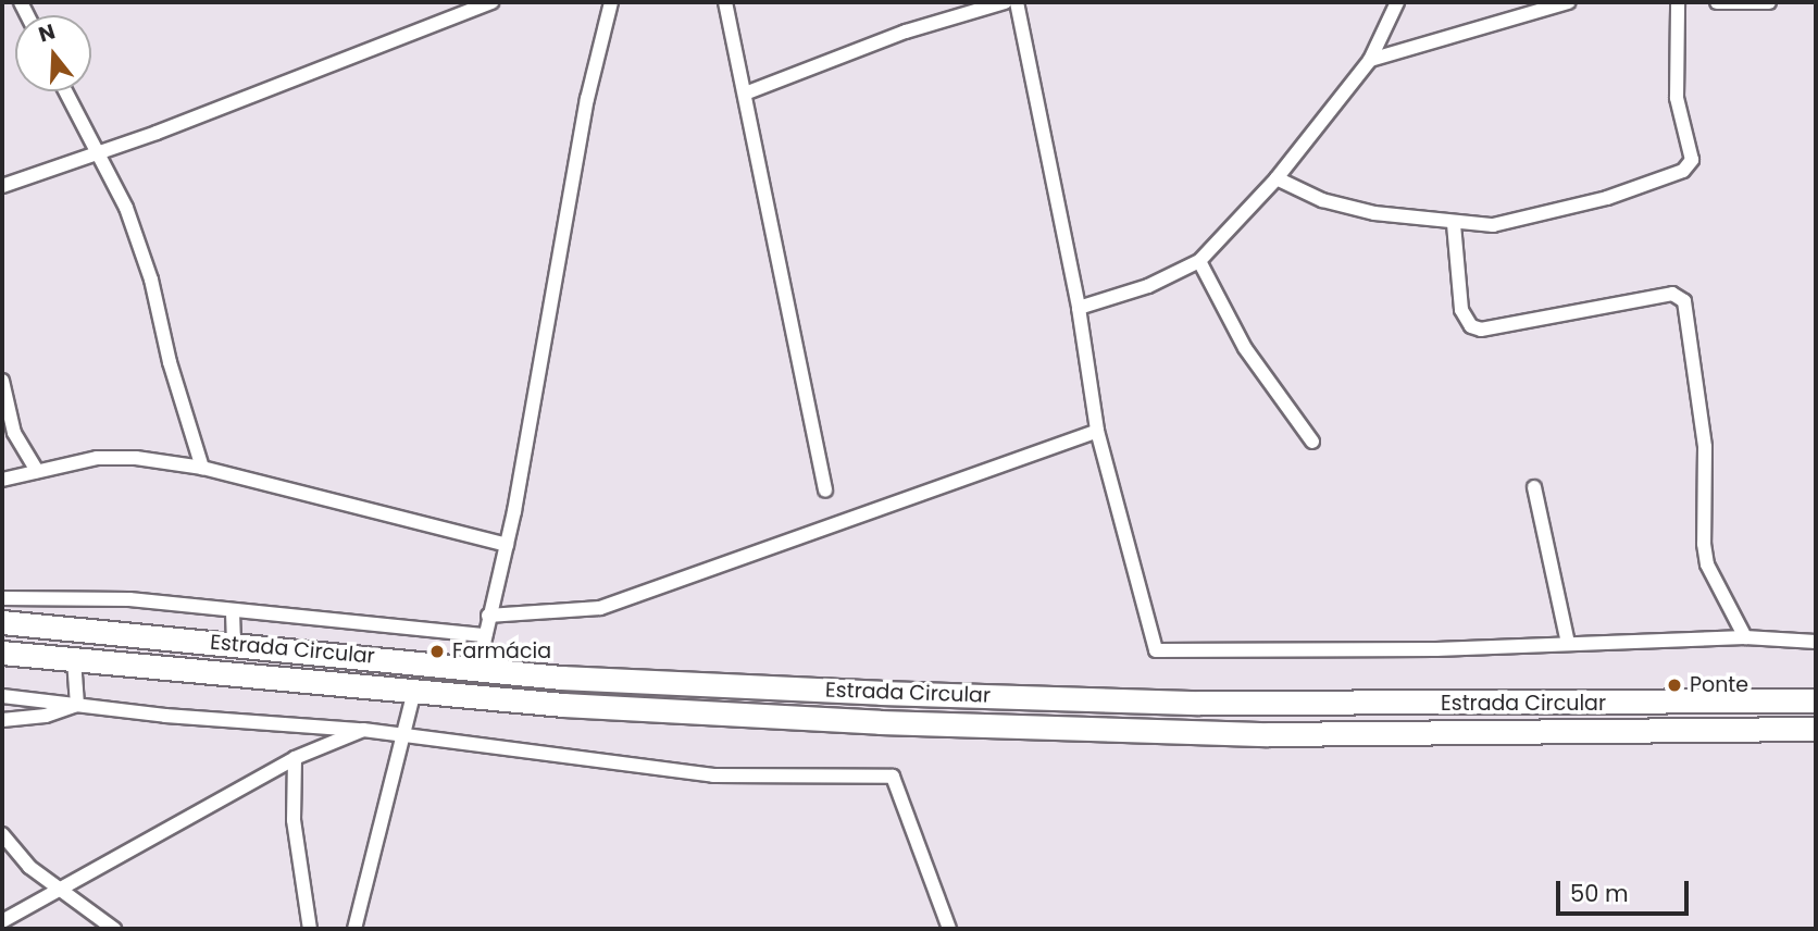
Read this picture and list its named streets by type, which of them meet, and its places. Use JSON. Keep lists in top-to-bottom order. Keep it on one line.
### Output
{"streets":{"main road":["Estrada Circular"]},"places":["Farmácia","Ponte"],"scale_bar":"50 m","north":"top"}
